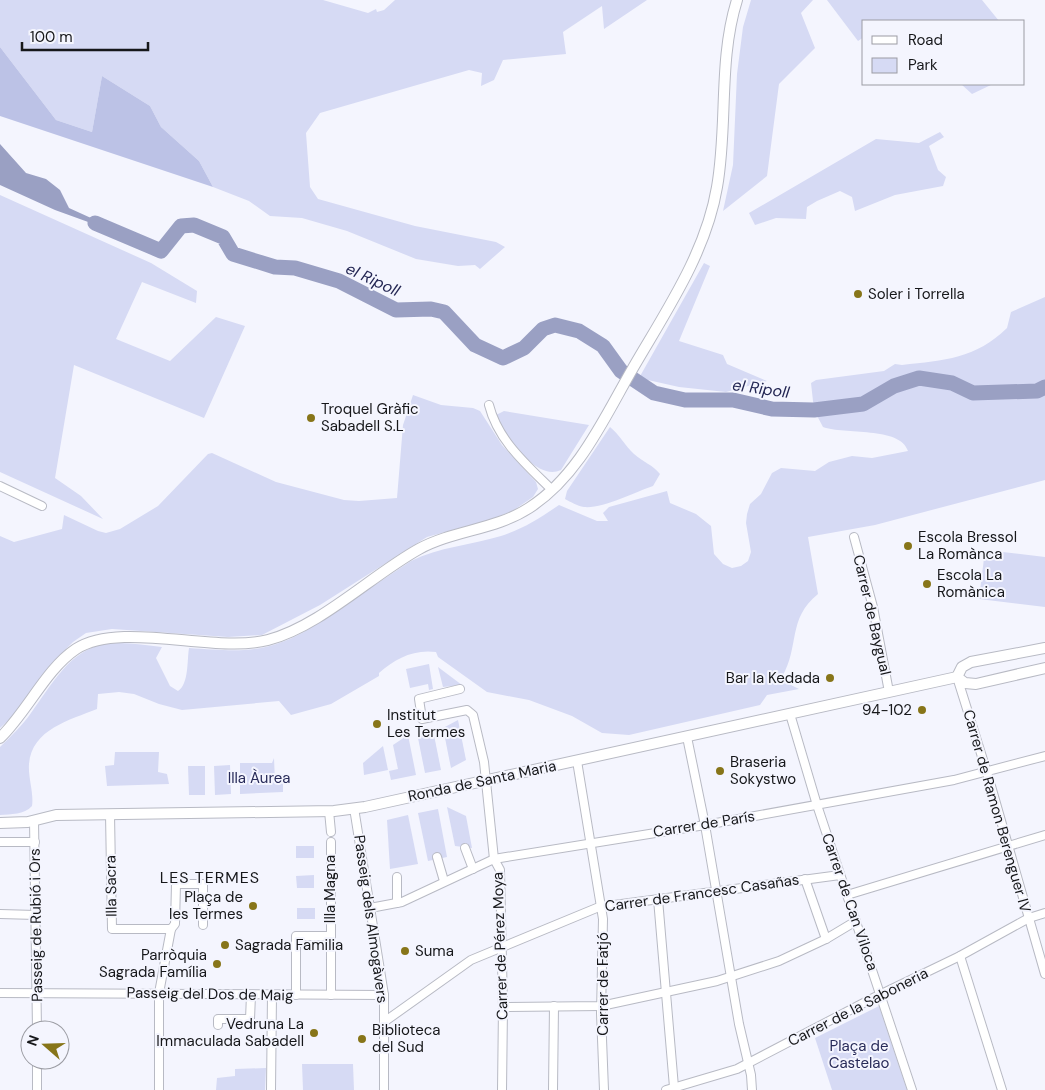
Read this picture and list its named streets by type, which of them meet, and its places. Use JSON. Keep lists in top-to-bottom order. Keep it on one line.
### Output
{"streets":{"main road":["Ronda de Santa Maria"],"street":["Carrer de Baygual","Carrer de Ramon Berenguer IV","Carrer de París","Illa Sacra","Illa Magna","Carrer de Francesc Casañas","Carrer de Can Viloca","Passeig dels Almogàvers","Passeig de Rubió i Ors","Carrer de Pérez Moya","Carrer de Fatjó","Passeig del Dos de Maig","Carrer de la Saboneria"]},"crossings":[["Carrer de Baygual","Ronda de Santa Maria"],["Ronda de Santa Maria","Carrer de Ramon Berenguer IV"],["Ronda de Santa Maria","Illa Sacra"],["Ronda de Santa Maria","Carrer de Can Viloca"],["Ronda de Santa Maria","Passeig dels Almogàvers"],["Ronda de Santa Maria","Passeig de Rubió i Ors"],["Ronda de Santa Maria","Carrer de Pérez Moya"],["Ronda de Santa Maria","Carrer de Fatjó"],["Carrer de Ramon Berenguer IV","Carrer de París"],["Carrer de Ramon Berenguer IV","Carrer de la Saboneria"],["Carrer de París","Carrer de Can Viloca"],["Carrer de París","Passeig dels Almogàvers"],["Carrer de París","Carrer de Pérez Moya"],["Carrer de París","Carrer de Fatjó"],["Illa Magna","Passeig del Dos de Maig"],["Carrer de Francesc Casañas","Carrer de Can Viloca"],["Carrer de Francesc Casañas","Passeig dels Almogàvers"],["Carrer de Francesc Casañas","Carrer de Pérez Moya"],["Carrer de Francesc Casañas","Carrer de Fatjó"],["Carrer de Can Viloca","Carrer de la Saboneria"],["Passeig dels Almogàvers","Passeig del Dos de Maig"],["Passeig de Rubió i Ors","Passeig del Dos de Maig"]],"districts":["LES TERMES"],"water":["el Ripoll"],"parks":["Illa Àurea","Plaça de Castelao"],"places":["Soler i Torrella","Troquel Gràfic Sabadell S.L","Escola Bressol La Romànca","Escola La Romànica","Bar la Kedada","94-102","Institut Les Termes","Braseria Sokystwo","Plaça de les Termes","Sagrada Familia","Suma","Parròquia Sagrada Família","Vedruna La Immaculada Sabadell","Biblioteca del Sud"],"legend":["Road","Park"],"scale_bar":"100 m","north":"left"}
